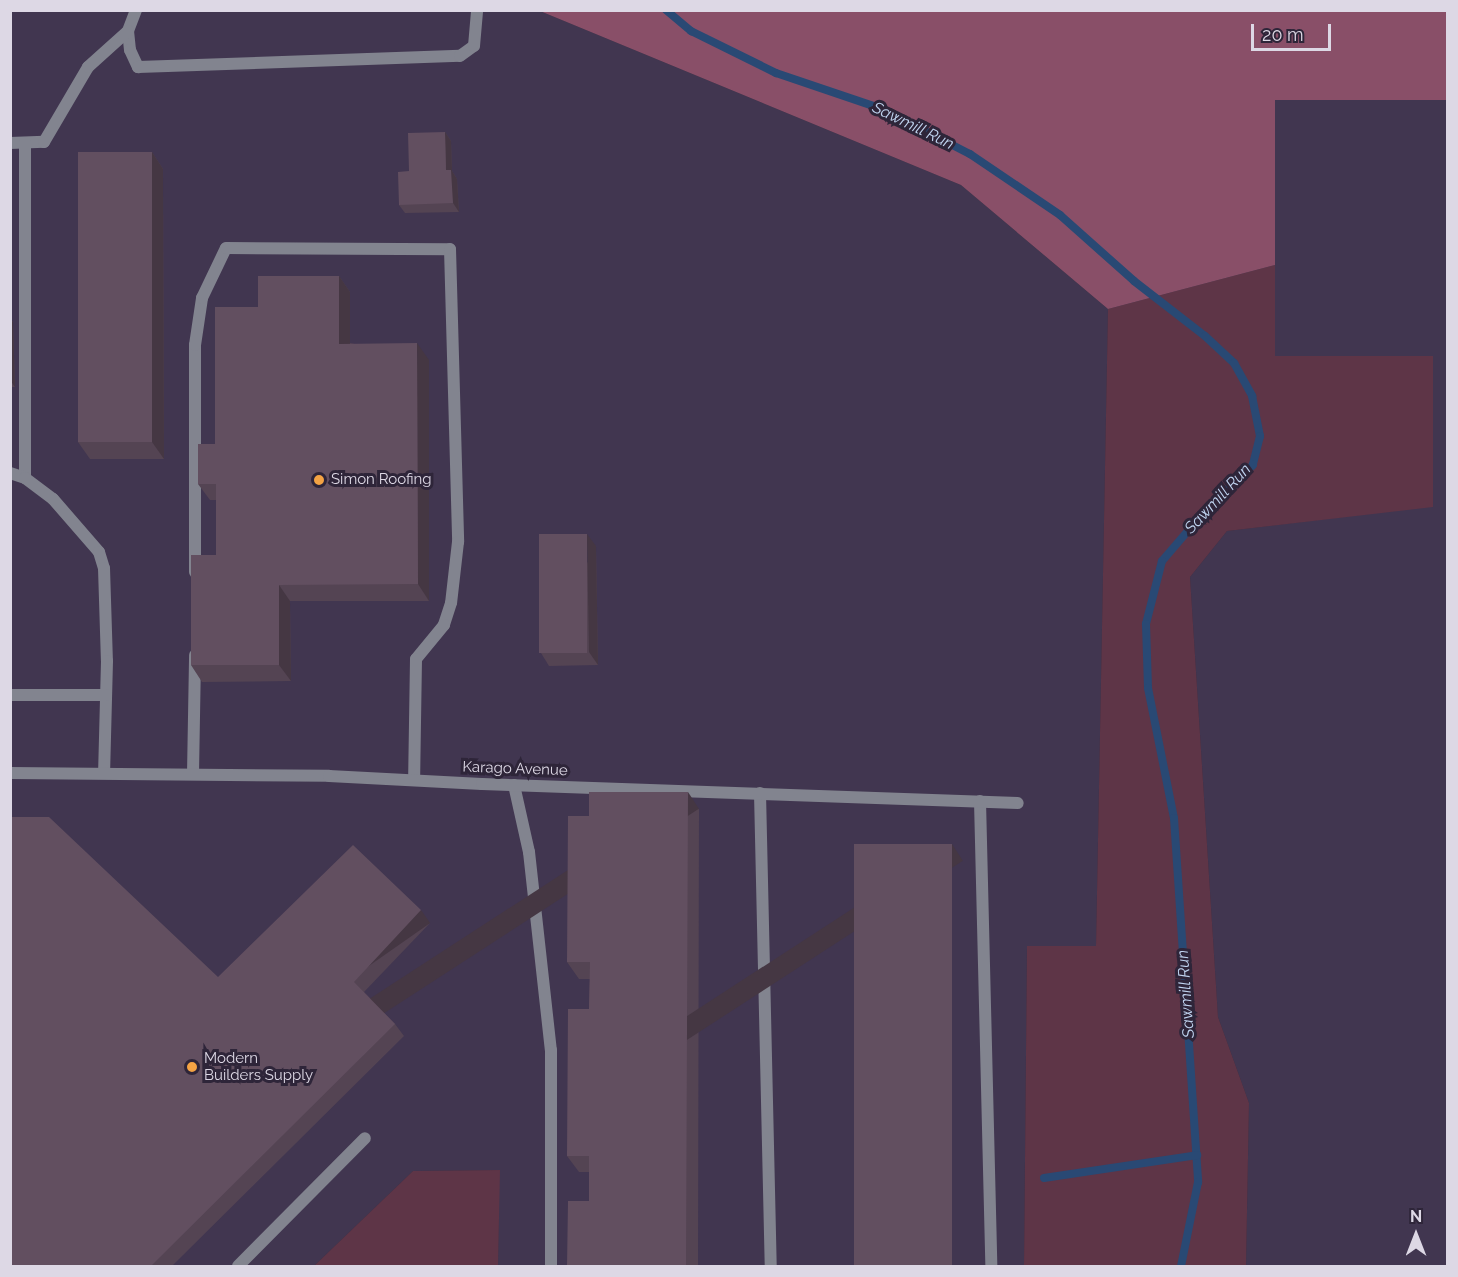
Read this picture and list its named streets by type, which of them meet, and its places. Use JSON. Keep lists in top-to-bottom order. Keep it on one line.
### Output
{"streets":{"street":["Karago Avenue"]},"water":["Sawmill Run"],"places":["Simon Roofing","Modern Builders Supply"],"scale_bar":"20 m","north":"top"}
